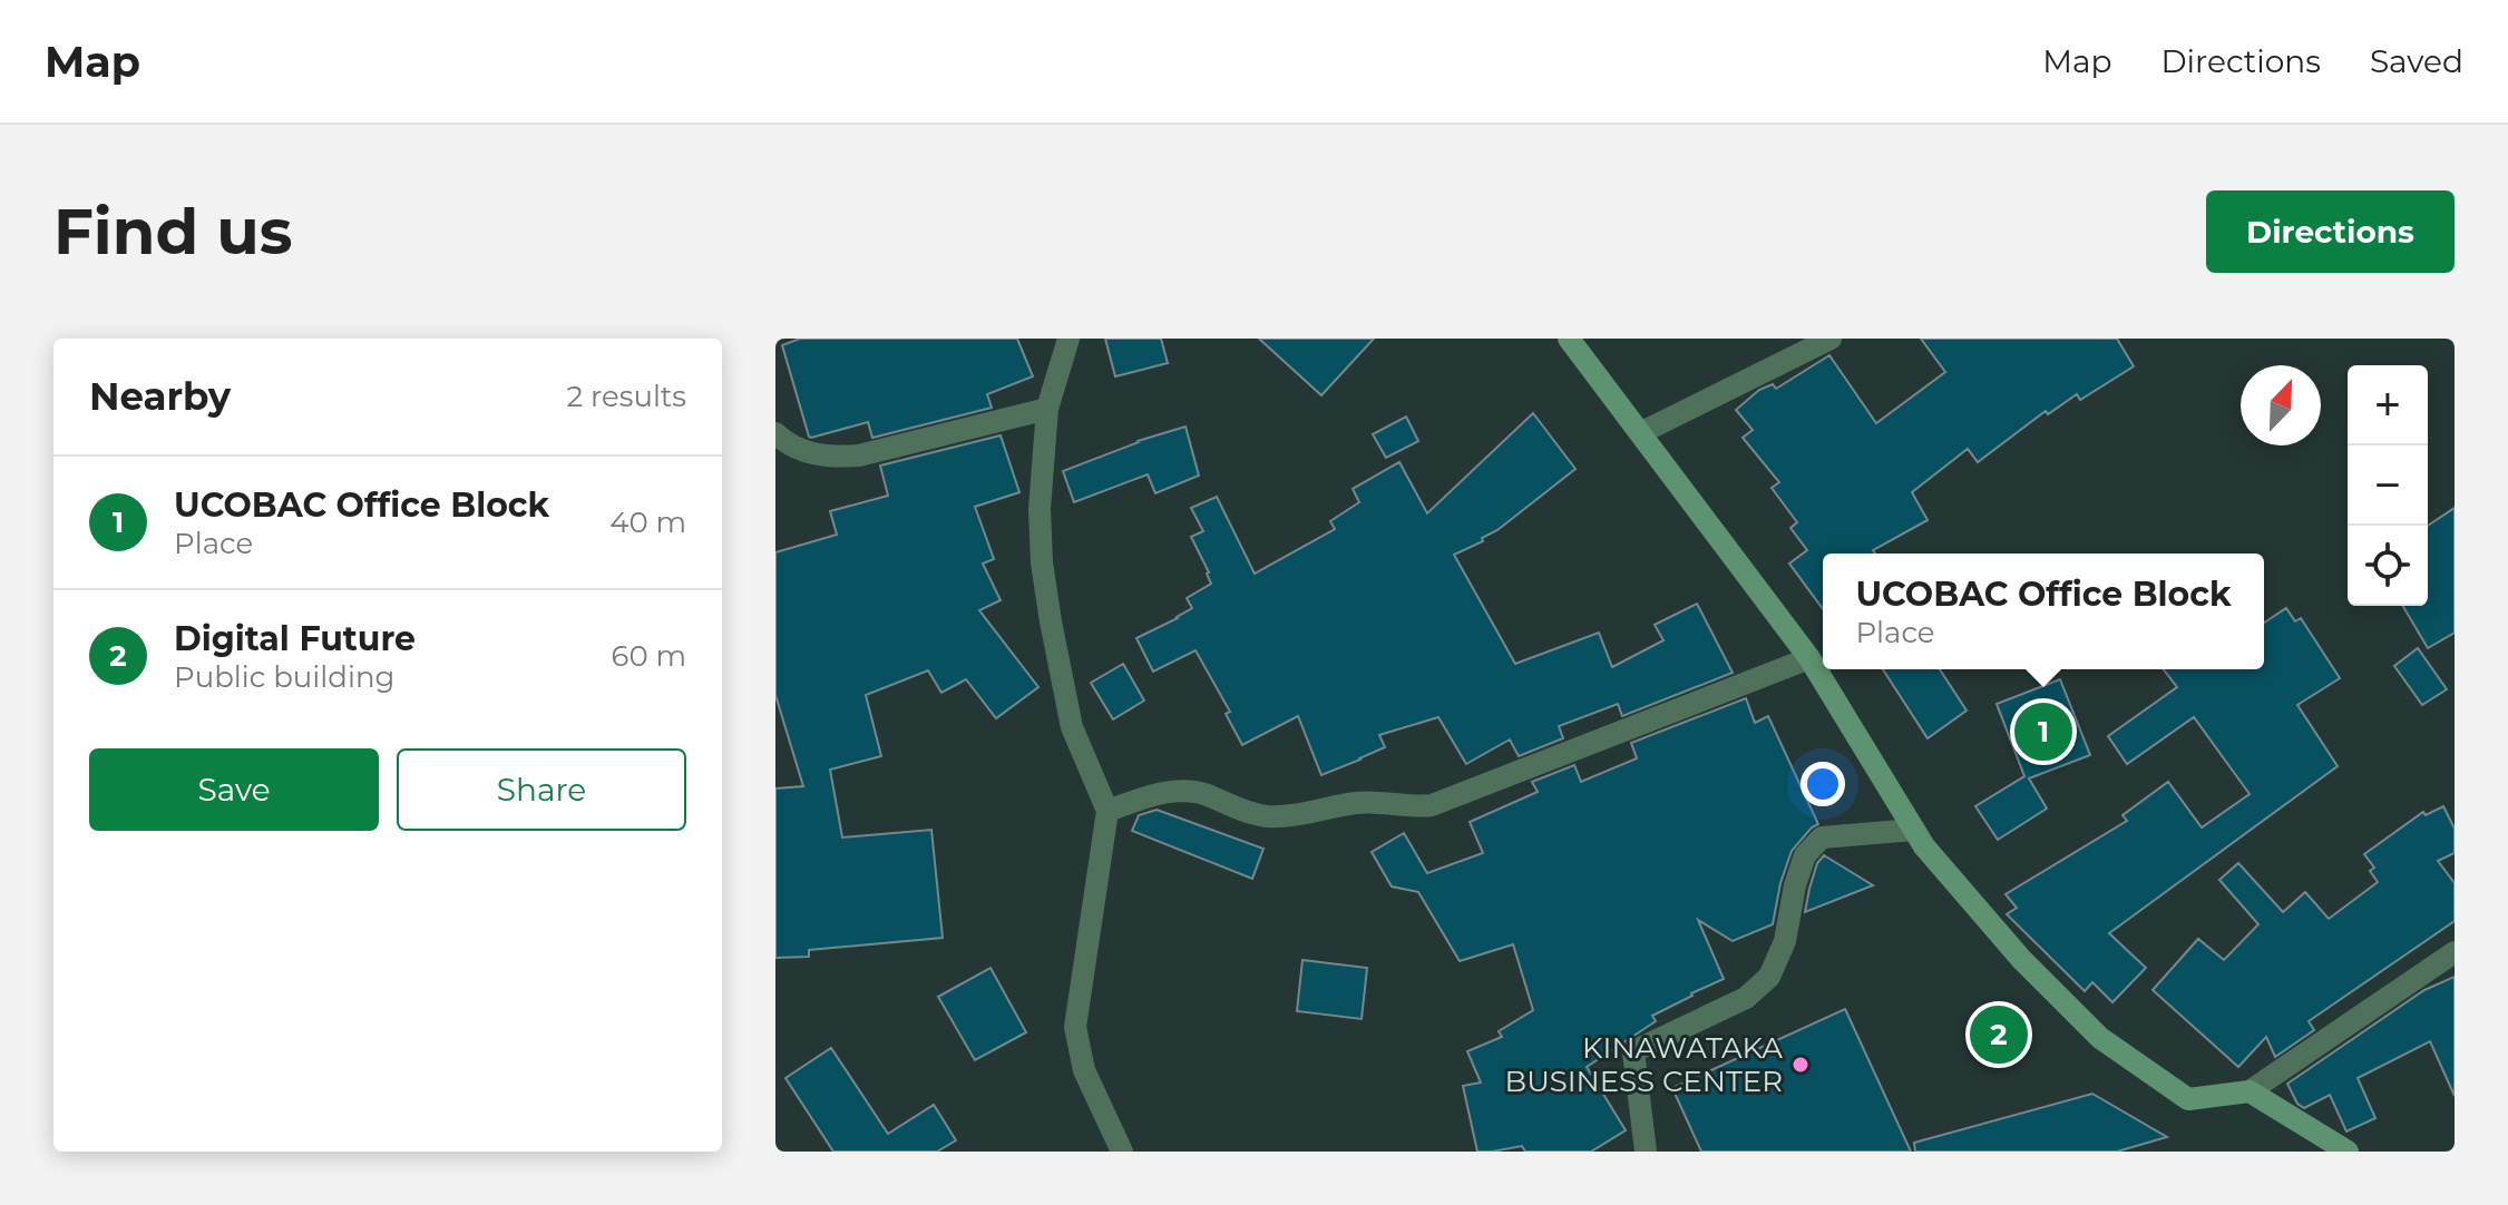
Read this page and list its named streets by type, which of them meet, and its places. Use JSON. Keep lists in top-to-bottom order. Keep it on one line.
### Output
{"places":["KINAWATAKA BUSINESS CENTER"],"north":"top right","page":{"header":"Map","nav":["Map","Directions","Saved"],"buttons":["Directions",["Save","Share"]],"title":"Find us","heading":["Nearby","2 results"],"map_buttons":["+","−"],"list":[{"mark":"1","name":"UCOBAC Office Block","note":"Place","value":"40 m"},{"mark":"2","name":"Digital Future","note":"Public building","value":"60 m"}],"popup":["UCOBAC Office Block","Place"],"pins":["1","2"]}}
